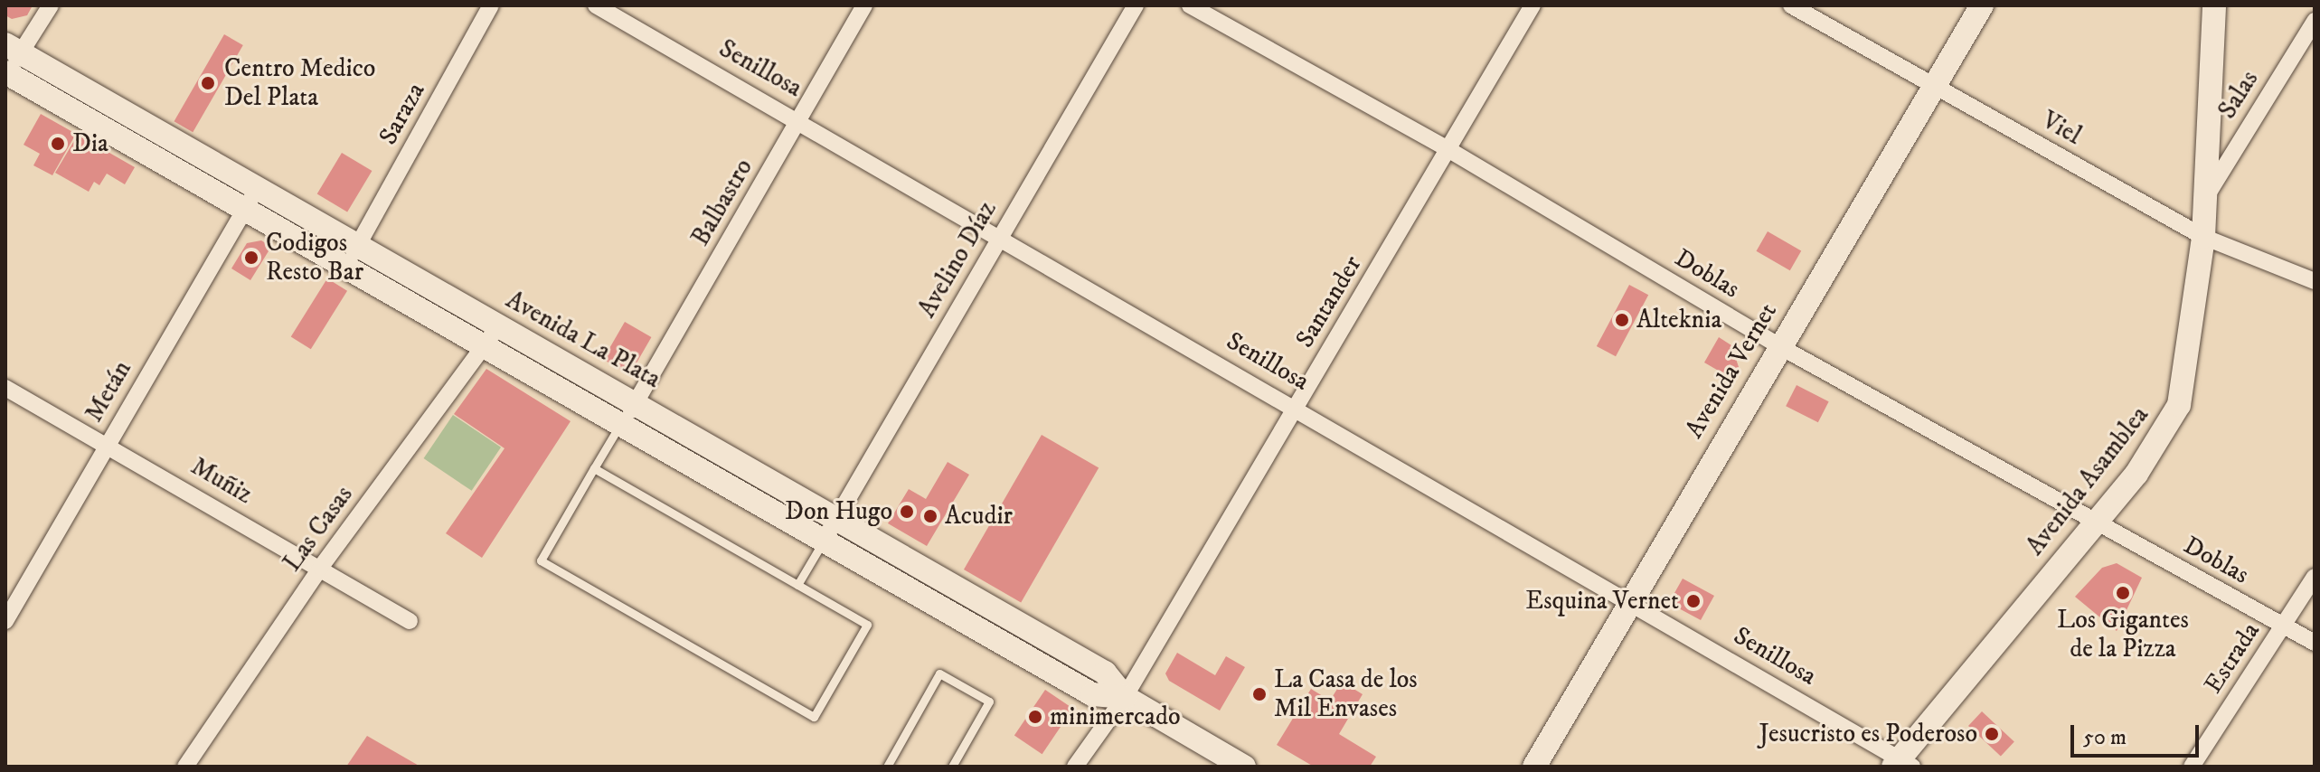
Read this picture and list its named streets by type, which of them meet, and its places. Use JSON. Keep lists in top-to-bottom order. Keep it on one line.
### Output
{"streets":{"main road":["Avenida La Plata","Avenida Vernet","Avenida Asamblea"],"street":["Senillosa","Salas","Saraza","Viel","Balbastro","Avelino Díaz","Doblas","Santander","Metán","Muñiz","Las Casas","Estrada"]},"crossings":[["Senillosa","Balbastro"],["Senillosa","Avelino Díaz"],["Senillosa","Santander"],["Senillosa","Avenida Vernet"],["Senillosa","Avenida Asamblea"],["Salas","Avenida Asamblea"],["Saraza","Avenida La Plata"],["Viel","Avenida Vernet"],["Viel","Avenida Asamblea"],["Balbastro","Avenida La Plata"],["Avelino Díaz","Avenida La Plata"],["Doblas","Santander"],["Doblas","Avenida Vernet"],["Doblas","Avenida Asamblea"],["Doblas","Estrada"],["Santander","Avenida La Plata"],["Avenida La Plata","Metán"],["Avenida La Plata","Las Casas"],["Metán","Muñiz"],["Muñiz","Las Casas"]],"places":["Centro Medico Del Plata","Dia","Codigos Resto Bar","Alteknia","Don Hugo","Acudir","Los Gigantes de la Pizza","Esquina Vernet","La Casa de los Mil Envases","minimercado","Jesucristo es Poderoso"],"scale_bar":"50 m"}
